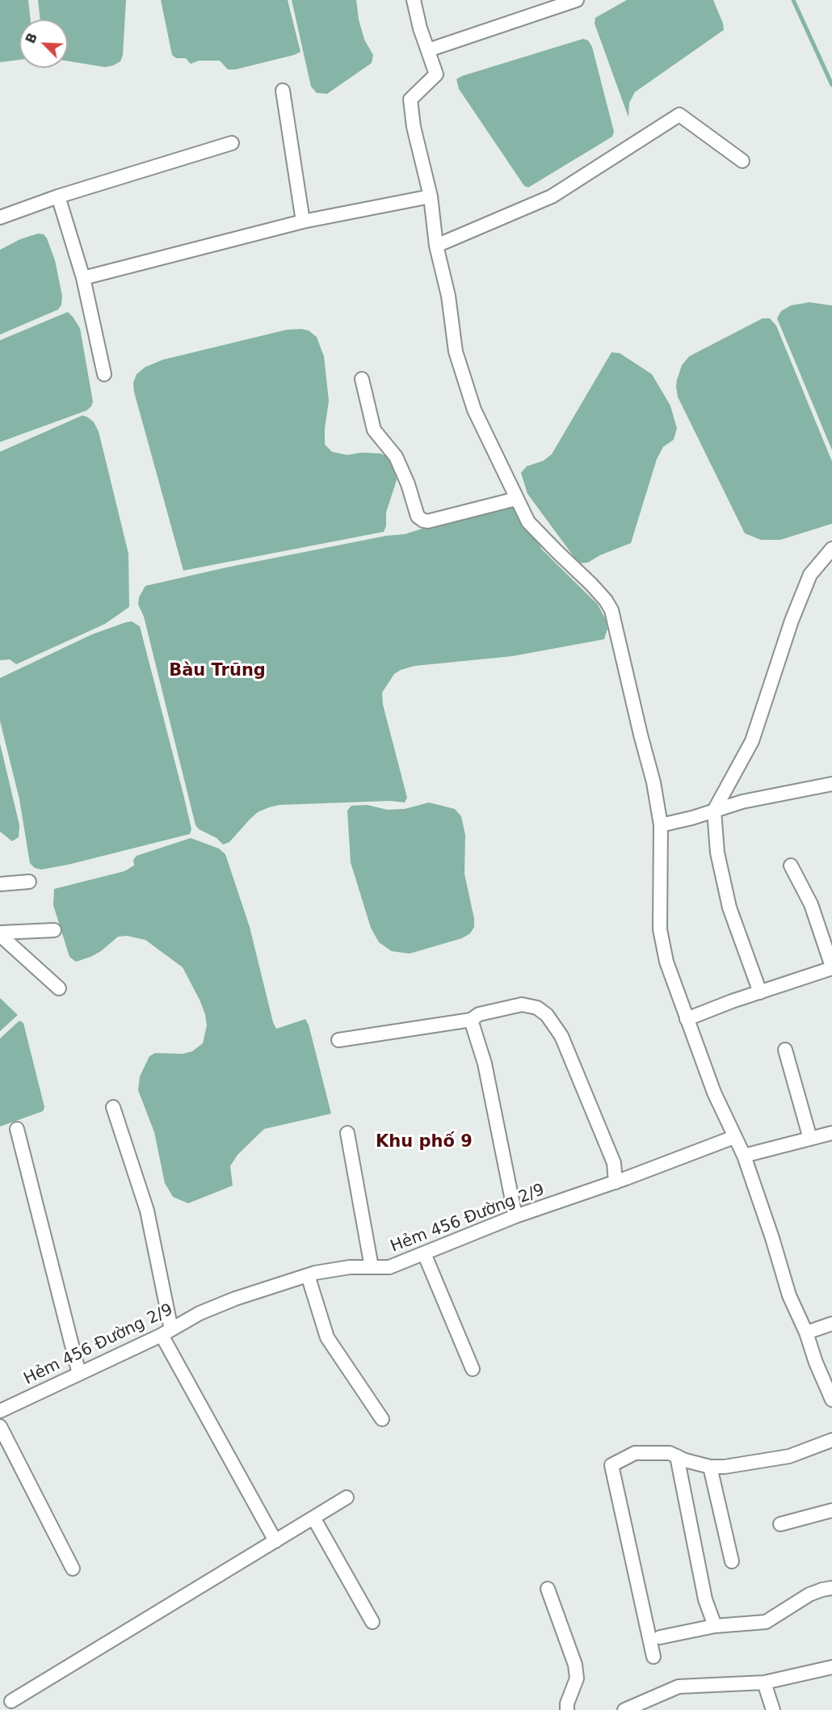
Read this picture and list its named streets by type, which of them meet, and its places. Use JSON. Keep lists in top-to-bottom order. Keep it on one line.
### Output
{"streets":{"street":["Hẻm 456 Đường 2/9"]},"districts":["Bàu Trũng","Khu phố 9"],"north":"top left"}
